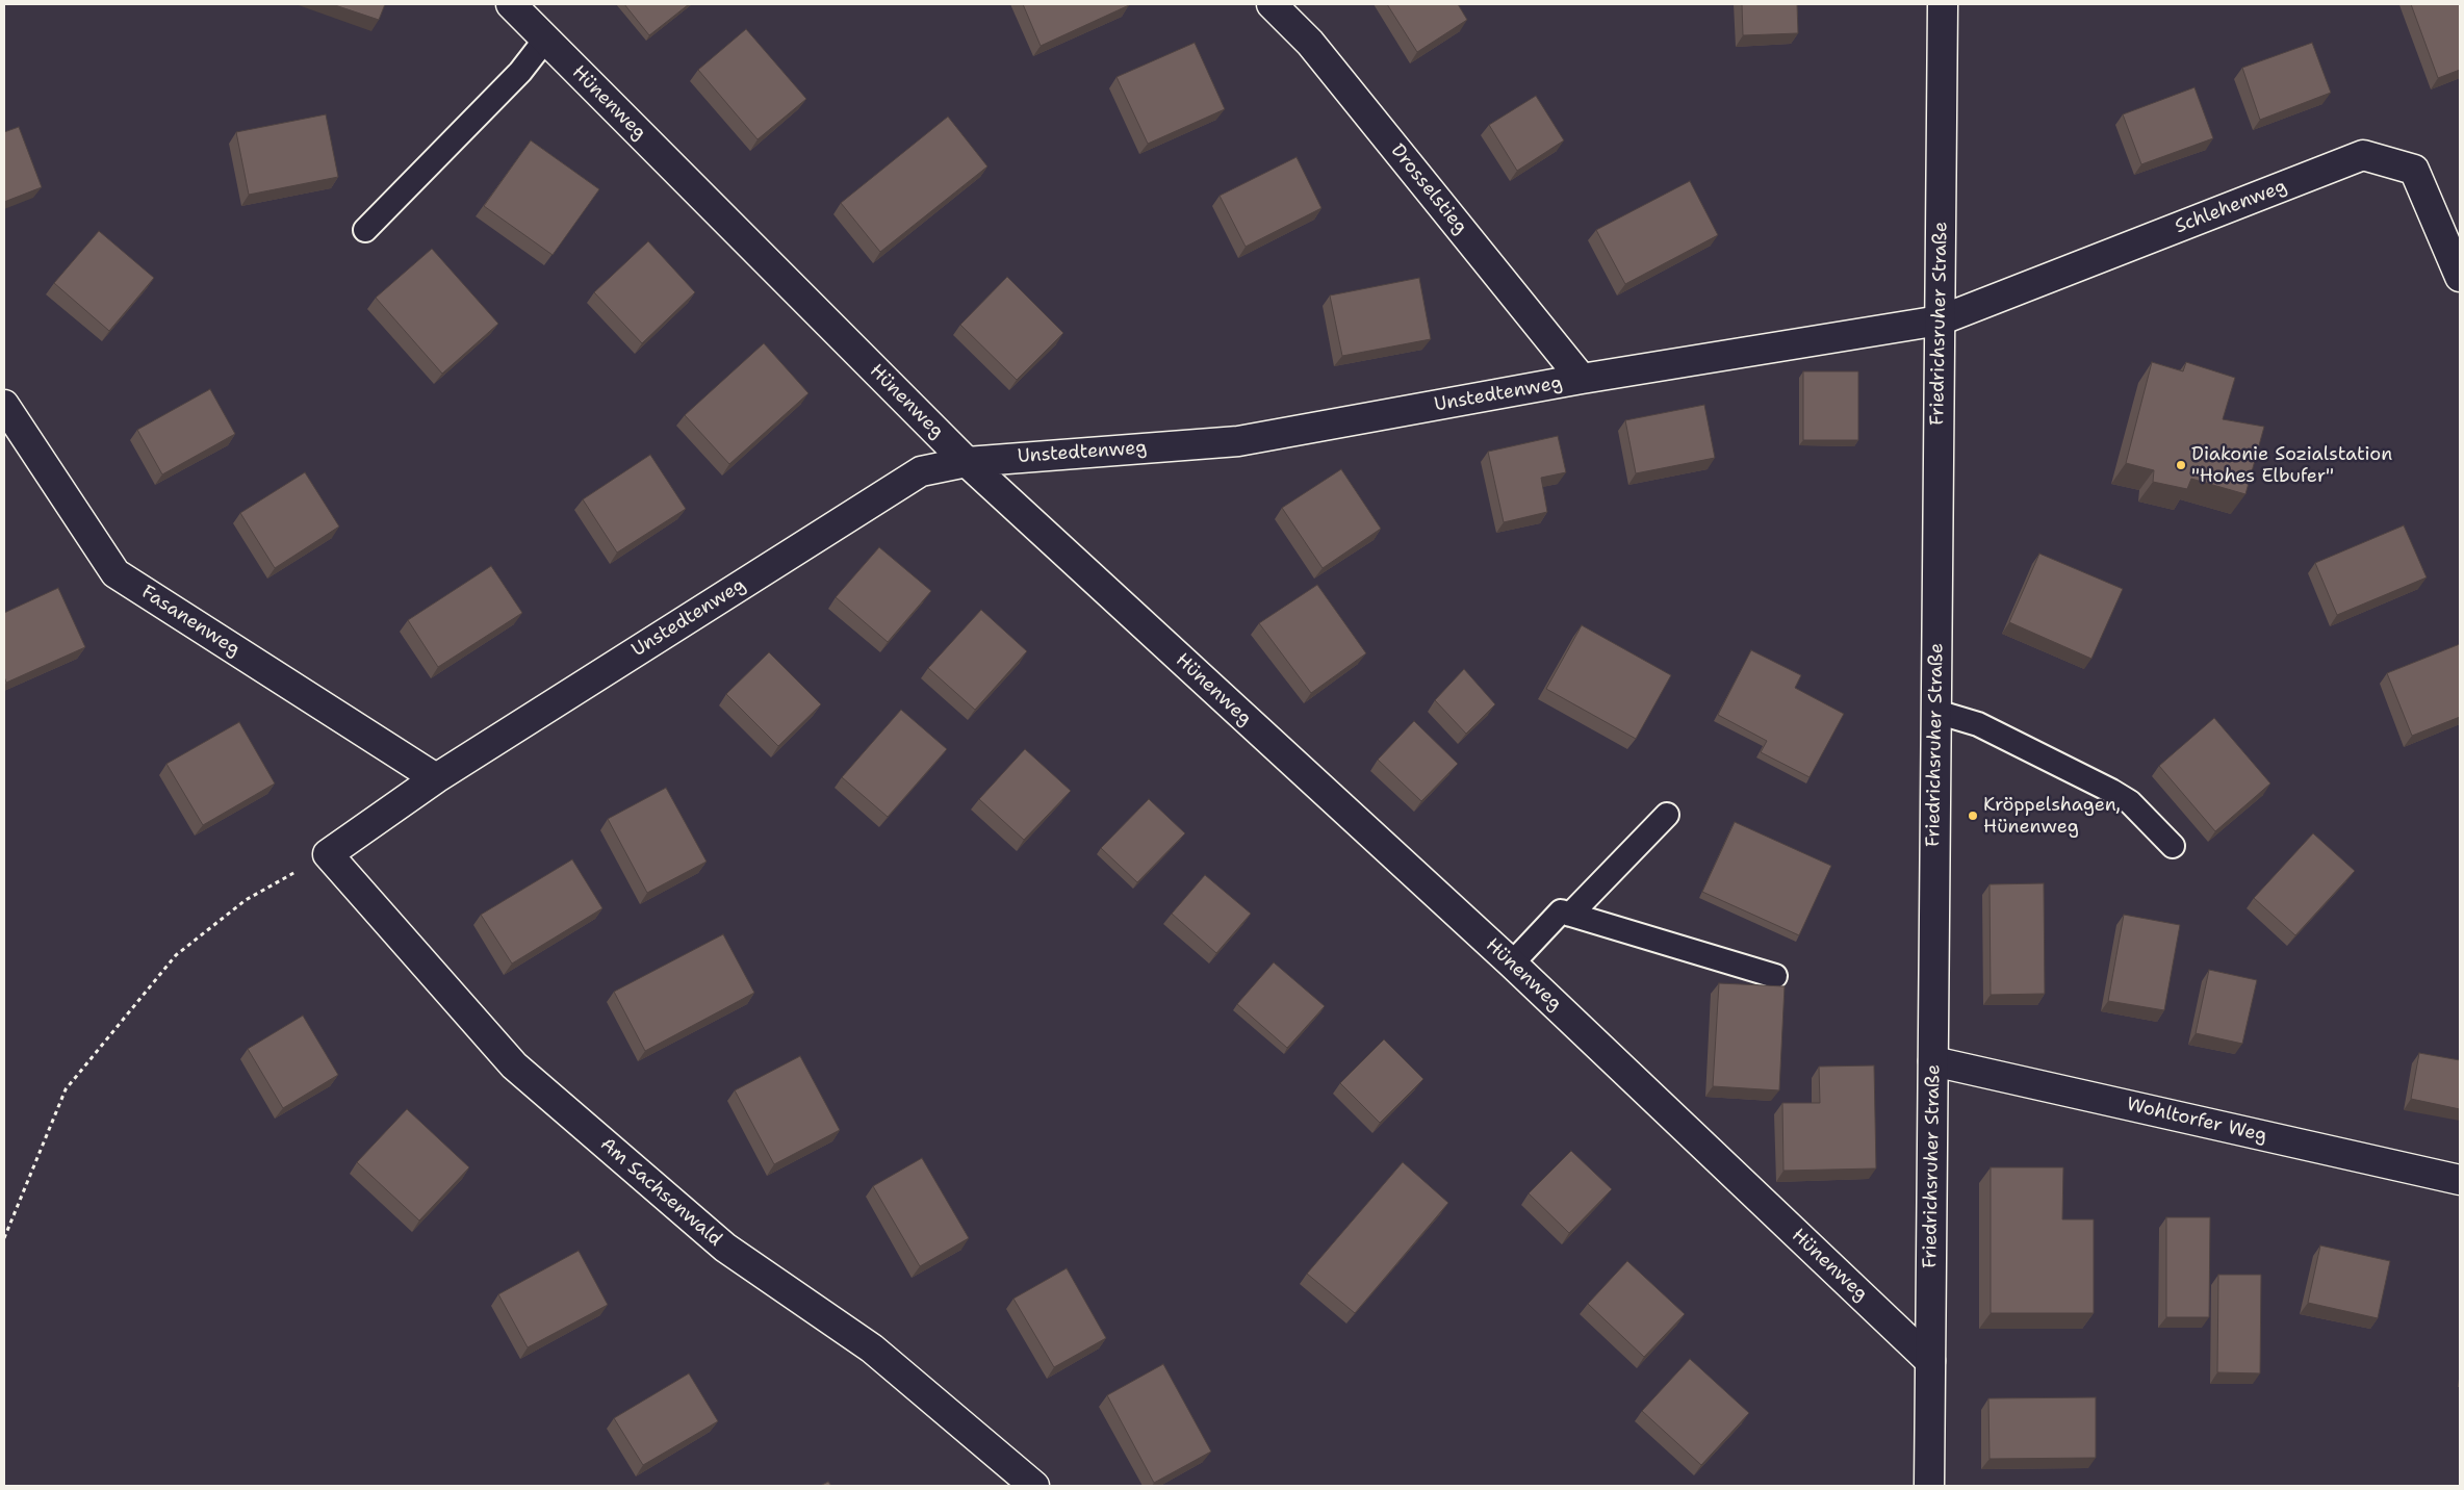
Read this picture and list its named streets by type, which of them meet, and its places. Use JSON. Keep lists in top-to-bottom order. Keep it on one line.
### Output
{"streets":{"street":["Hünenweg","Drosselstieg","Schlehenweg","Friedrichsruher Straße","Unstedtenweg","Fasanenweg","Wohltorfer Weg","Am Sachsenwald"]},"crossings":[["Hünenweg","Friedrichsruher Straße"],["Hünenweg","Unstedtenweg"],["Drosselstieg","Unstedtenweg"],["Schlehenweg","Friedrichsruher Straße"],["Schlehenweg","Unstedtenweg"],["Friedrichsruher Straße","Unstedtenweg"],["Friedrichsruher Straße","Wohltorfer Weg"],["Unstedtenweg","Fasanenweg"],["Unstedtenweg","Am Sachsenwald"]],"places":["Diakonie Sozialstation \"Hohes Elbufer\"","Kröppelshagen, Hünenweg"]}
